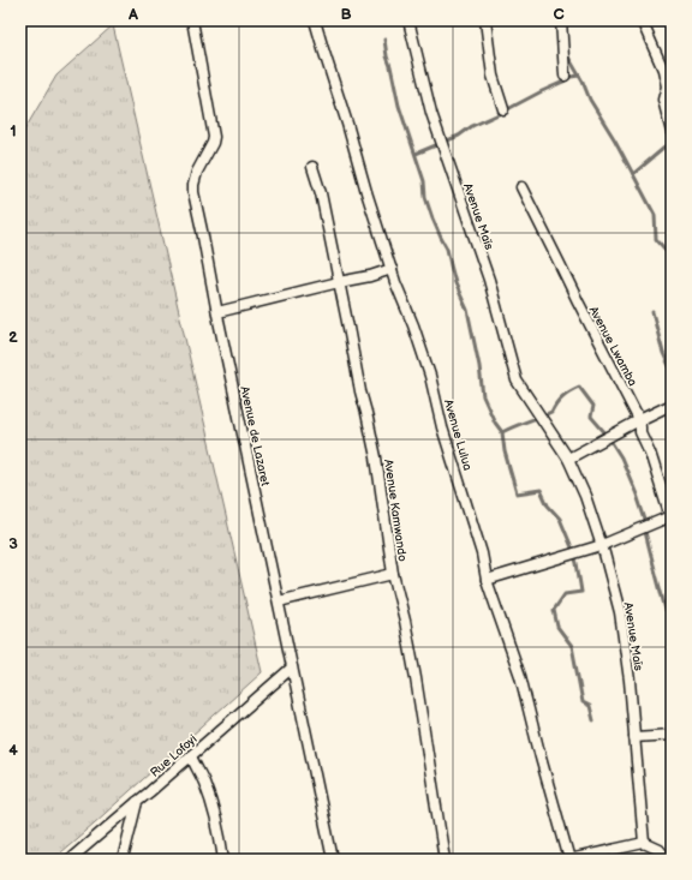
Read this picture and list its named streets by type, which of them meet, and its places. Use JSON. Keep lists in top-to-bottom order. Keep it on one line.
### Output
{"streets":{"street":["Avenue Maïs","Avenue Lwamba","Avenue Lulua","Avenue de Lazaret","Avenue Kamwando","Rue Lofoyi"]},"crossings":[["Avenue de Lazaret","Rue Lofoyi"]],"grid":{"columns":["A","B","C"],"rows":["1","2","3","4"]}}
